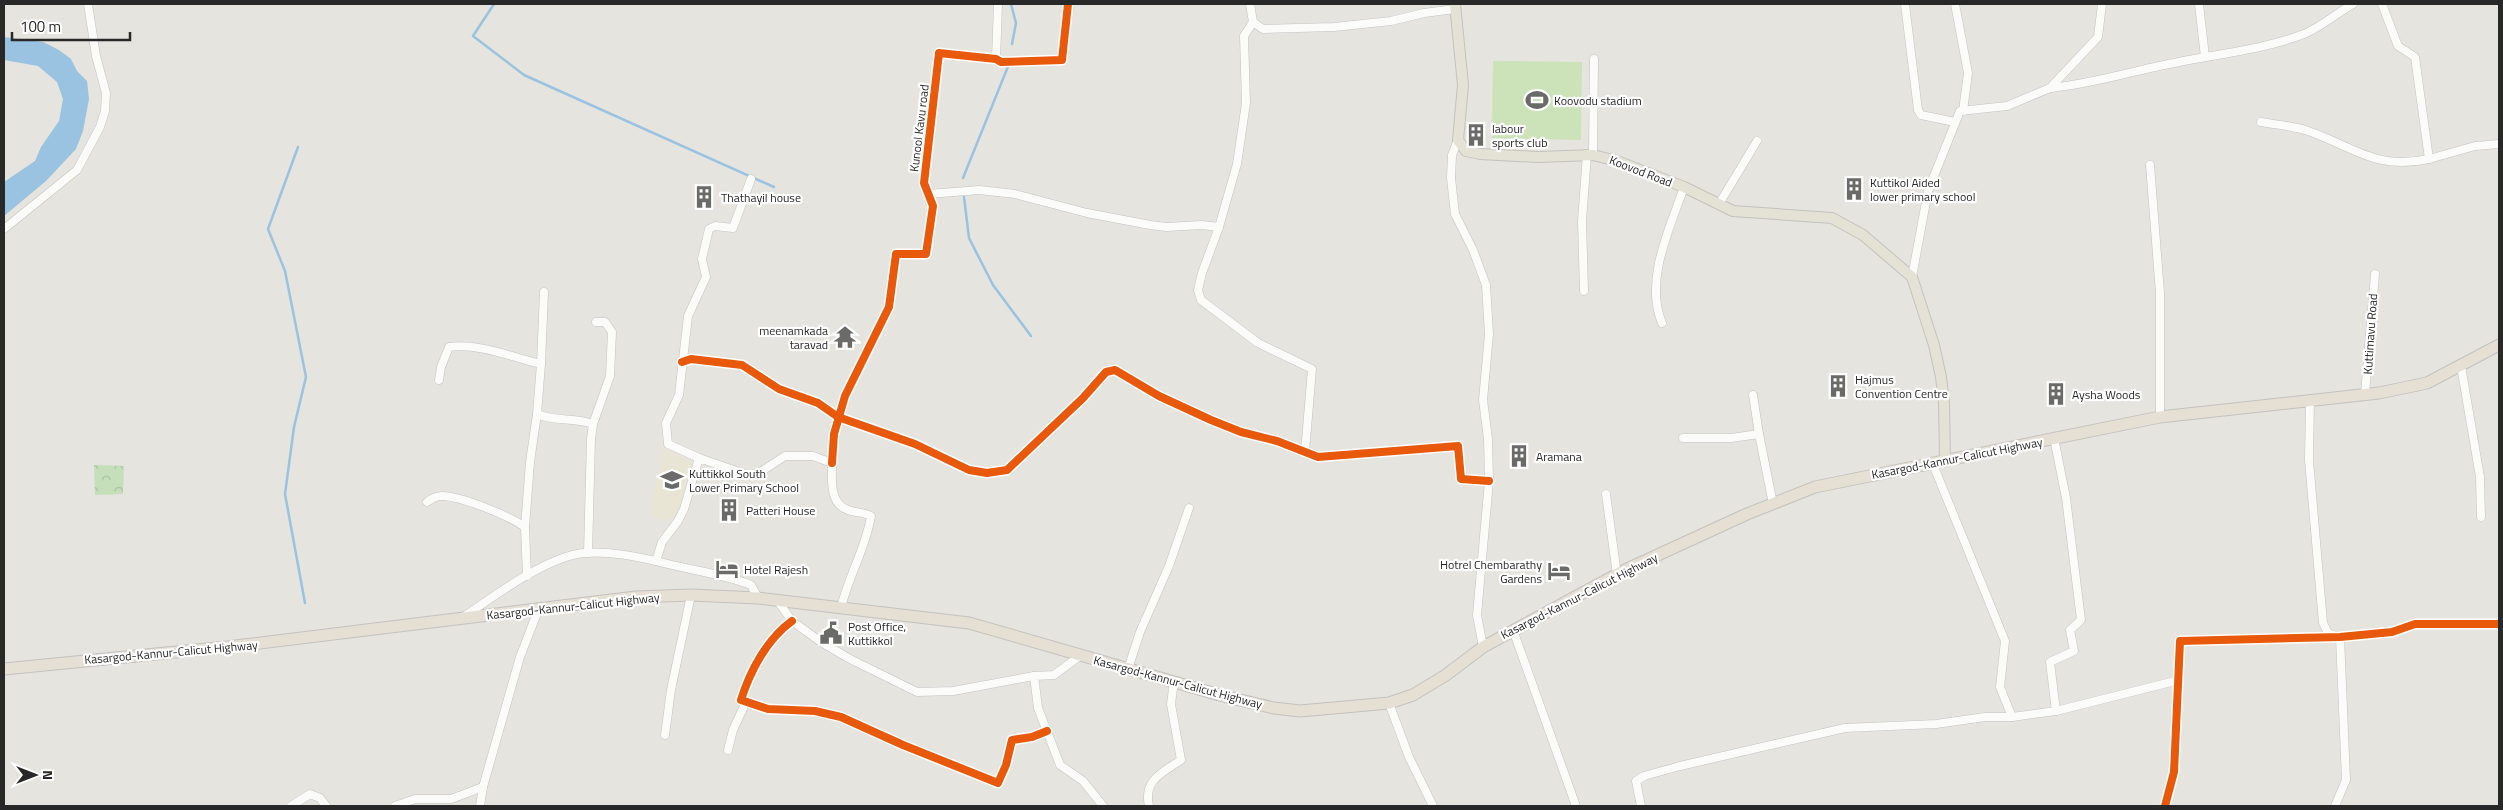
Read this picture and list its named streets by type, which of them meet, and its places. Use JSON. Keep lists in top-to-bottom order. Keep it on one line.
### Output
{"streets":{"highway":["Kasargod-Kannur-Calicut Highway"],"main road":["Koovod Road"],"street":["Kunool Kavu road","Kuttimavu Road"]},"crossings":[["Kunool Kavu road","Kasargod-Kannur-Calicut Highway"],["Kuttimavu Road","Kasargod-Kannur-Calicut Highway"]],"places":{"sports":["Koovodu stadium"],"building":["labour sports club","Kuttikol Aided lower primary school","Thathayil house","Hajmus Convention Centre","Aysha Woods","Aramana","Patteri House"],"temple":["meenamkada taravad"],"school or university":["Kuttikkol South Lower Primary School"],"hotel":["Hotel Rajesh","Hotrel Chembarathy Gardens"],"public building":["Post Office, Kuttikkol"]},"scale_bar":"100 m","north":"right"}
